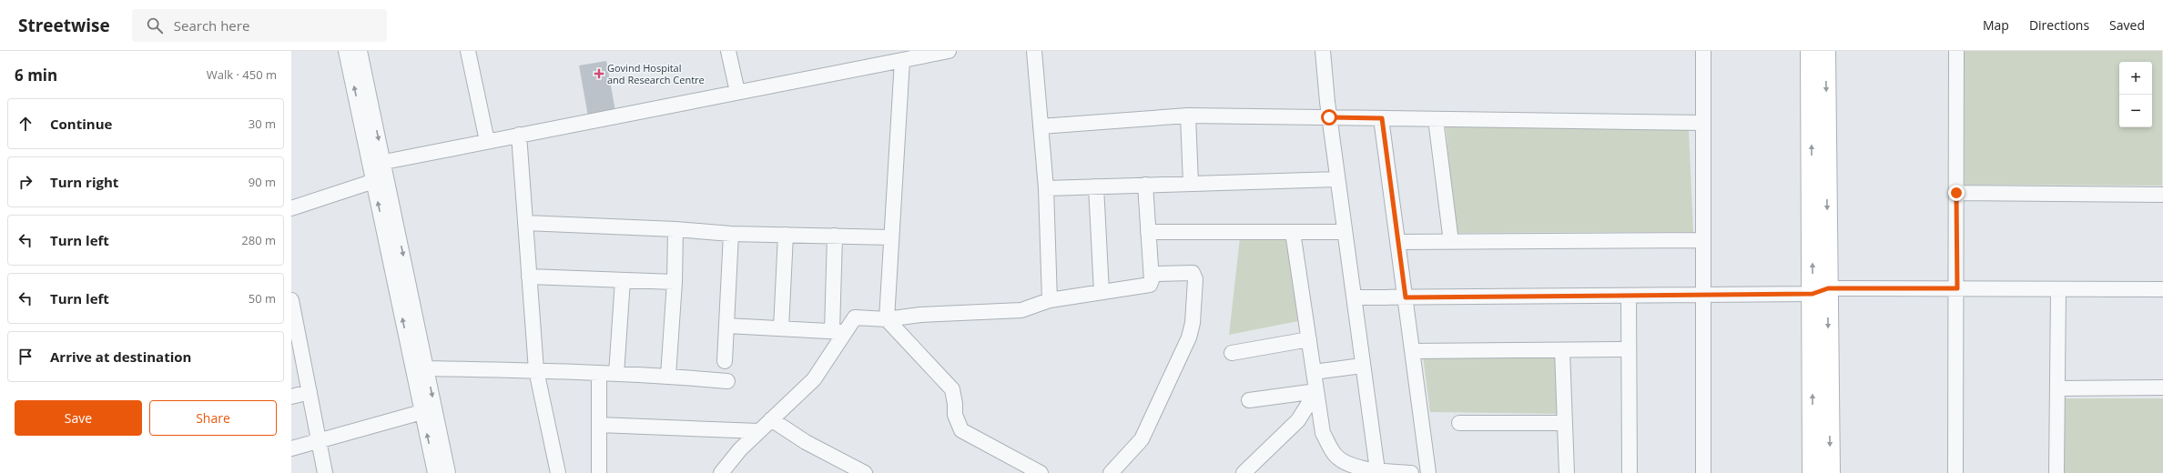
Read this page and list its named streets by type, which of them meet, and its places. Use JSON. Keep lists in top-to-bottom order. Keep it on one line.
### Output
{"places":{"health":["Govind Hospital and Research Centre"]},"page":{"header":"Streetwise","search":"Search here","nav":["Map","Directions","Saved"],"heading":["6 min","Walk · 450 m"],"map_buttons":["+","−"],"list":[["Continue","30 m"],["Turn right","90 m"],["Turn left","280 m"],["Turn left","50 m"],"Arrive at destination"],"buttons":["Save","Share"]}}
